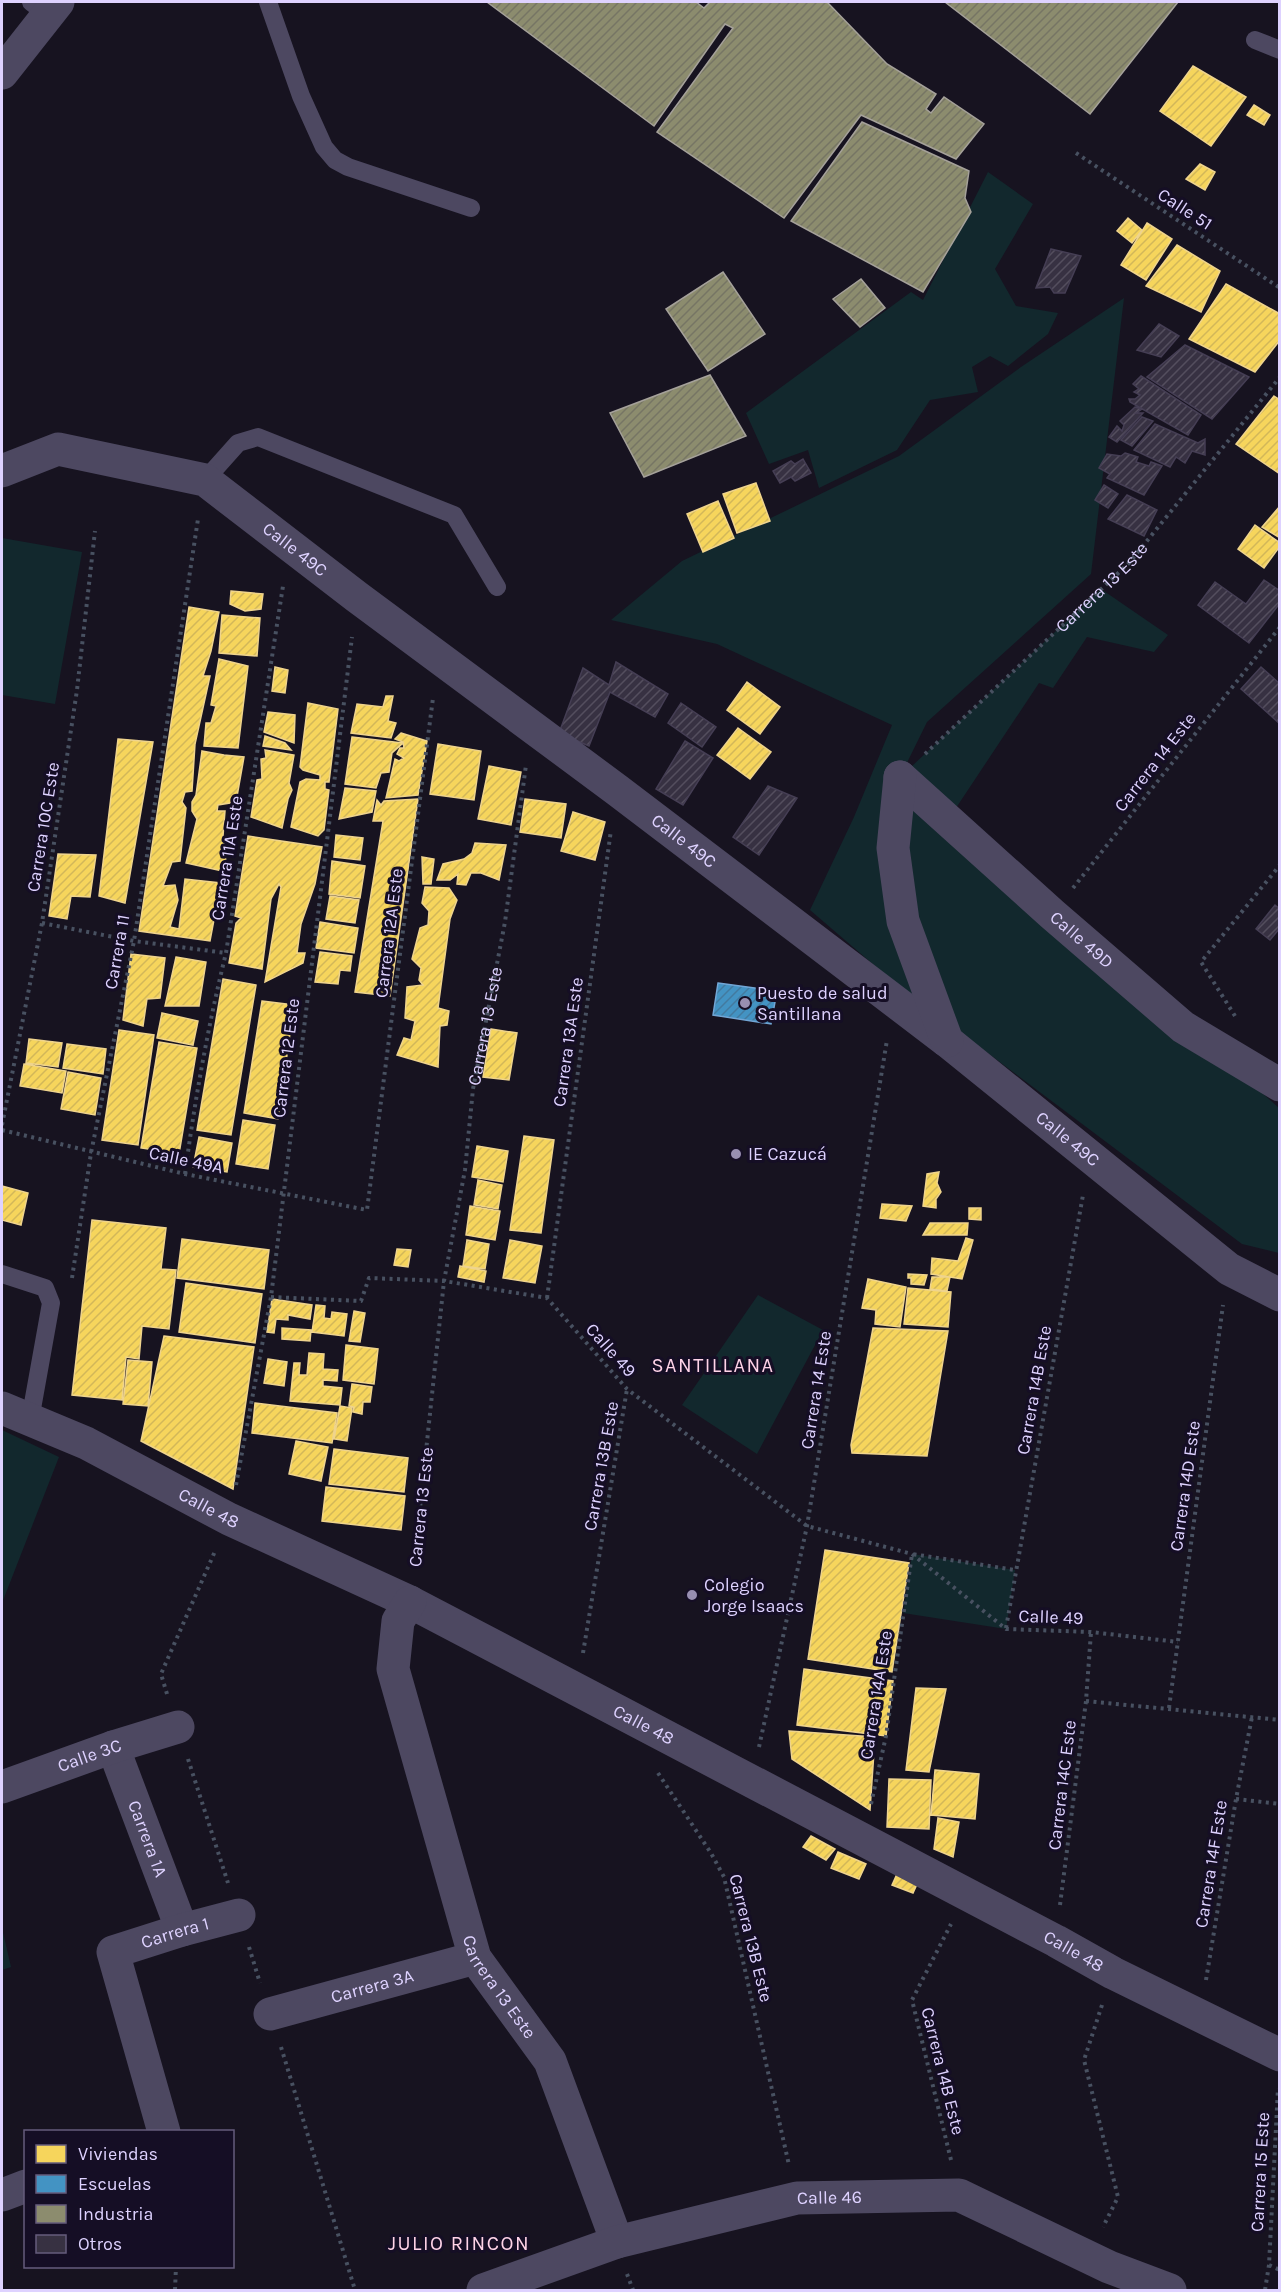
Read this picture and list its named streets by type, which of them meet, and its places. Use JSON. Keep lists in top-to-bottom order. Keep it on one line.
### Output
{"streets":{"street":["Calle 49C","Carrera 13 Este","Calle 49D","Calle 48","Calle 3C","Carrera 1A","Carrera 1","Carrera 3A","Calle 46"],"path":["Calle 51","Carrera 14 Este","Carrera 10C Este","Carrera 11A Este","Carrera 12A Este","Carrera 11","Carrera 13A Este","Carrera 12 Este","Calle 49A","Calle 49","Carrera 14B Este","Carrera 13B Este","Carrera 14D Este","Carrera 14A Este","Carrera 14C Este","Carrera 14F Este","Carrera 15 Este"]},"crossings":[["Calle 49C","Carrera 13 Este"],["Calle 49C","Carrera 14 Este"],["Calle 49C","Carrera 11A Este"],["Calle 49C","Carrera 12A Este"],["Calle 49C","Carrera 11"],["Calle 49C","Carrera 13A Este"],["Calle 49C","Carrera 12 Este"],["Calle 49C","Carrera 14B Este"],["Calle 49C","Carrera 14D Este"],["Carrera 13 Este","Calle 49D"],["Carrera 13 Este","Calle 48"],["Carrera 13 Este","Carrera 3A"],["Carrera 13 Este","Calle 46"],["Carrera 14 Este","Calle 49D"],["Carrera 14 Este","Calle 49"],["Carrera 14 Este","Calle 48"],["Carrera 11A Este","Calle 49A"],["Carrera 12A Este","Calle 49A"],["Carrera 11","Calle 49A"],["Carrera 13A Este","Calle 49"],["Carrera 12 Este","Calle 49A"],["Carrera 12 Este","Calle 48"],["Calle 49","Carrera 14B Este"],["Calle 49","Carrera 13B Este"],["Calle 49","Carrera 14D Este"],["Calle 49","Carrera 14A Este"],["Calle 49","Carrera 14C Este"],["Carrera 14B Este","Calle 48"],["Carrera 14B Este","Calle 46"],["Carrera 13B Este","Calle 48"],["Carrera 13B Este","Calle 46"],["Calle 48","Carrera 14A Este"],["Calle 48","Carrera 14C Este"],["Calle 48","Carrera 14F Este"],["Calle 48","Carrera 15 Este"],["Calle 3C","Carrera 1A"],["Carrera 1A","Carrera 1"]],"districts":["SANTILLANA","JULIO RINCON"],"places":["Puesto de salud Santillana","IE Cazucá","Colegio Jorge Isaacs"],"legend":["Viviendas","Escuelas","Industria","Otros"]}
